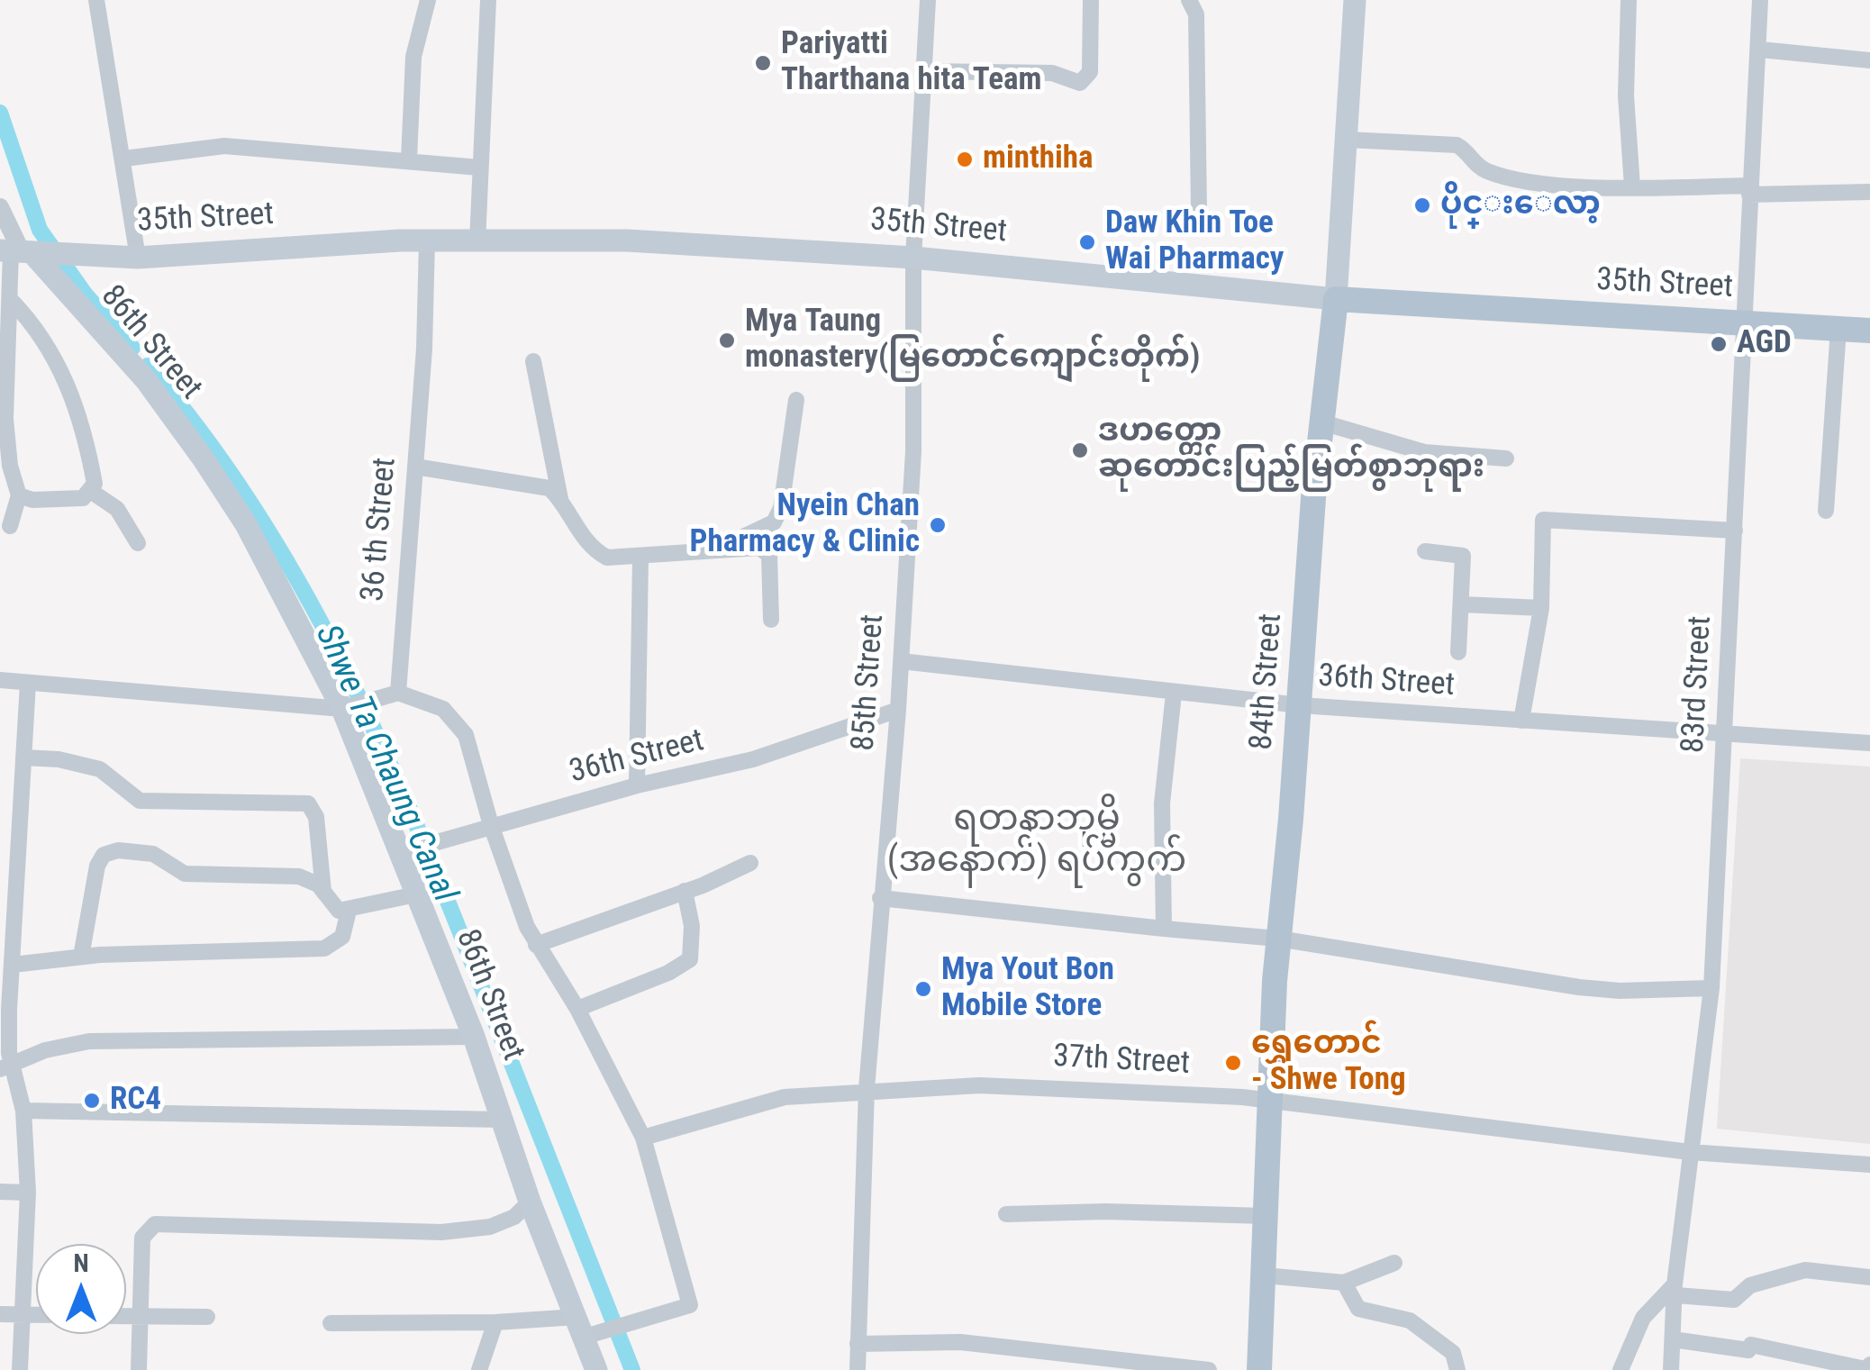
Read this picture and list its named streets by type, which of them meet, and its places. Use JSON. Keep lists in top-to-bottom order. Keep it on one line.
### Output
{"streets":{"main road":["35th Street","86th Street","84th Street"],"street":["36 th Street","36th Street","85th Street","83rd Street","37th Street"]},"crossings":[["35th Street","86th Street"],["35th Street","36 th Street"],["35th Street","84th Street"],["35th Street","85th Street"],["35th Street","83rd Street"],["86th Street","36th Street"],["84th Street","36th Street"],["84th Street","37th Street"],["36th Street","85th Street"],["36th Street","83rd Street"],["85th Street","37th Street"],["83rd Street","37th Street"]],"districts":["ရတနာဘုမ္မိ (အနောက်) ရပ်ကွက်"],"water":["Shwe Ta Chaung Canal"],"places":["Pariyatti Tharthana hita Team","minthiha","ပိုင္းေလာ့","Daw Khin Toe Wai Pharmacy","Mya Taung monastery(မြတောင်ကျောင်းတိုက်)","AGD","ဒဟတ္တော ဆုတောင်းပြည့်မြတ်စွာဘုရား","Nyein Chan Pharmacy & Clinic","Mya Yout Bon Mobile Store","ရွှေတောင် - Shwe Tong","RC4"],"north":"top"}
